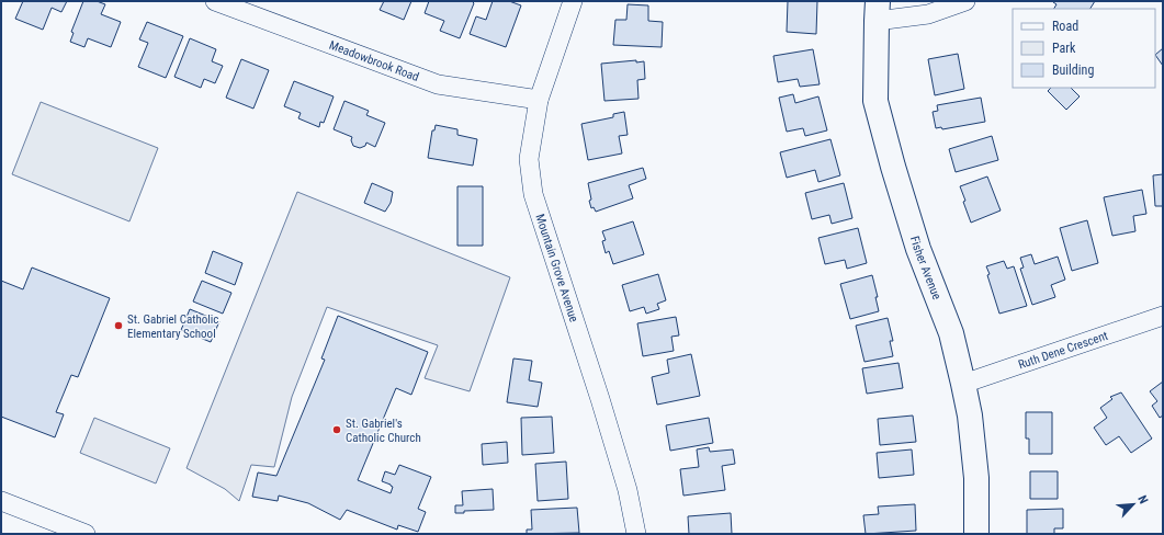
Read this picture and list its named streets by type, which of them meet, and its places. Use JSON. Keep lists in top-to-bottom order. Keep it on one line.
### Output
{"streets":{"street":["Meadowbrook Road","Fisher Avenue","Mountain Grove Avenue","Ruth Dene Crescent"]},"crossings":[["Meadowbrook Road","Mountain Grove Avenue"],["Fisher Avenue","Ruth Dene Crescent"]],"places":["St. Gabriel Catholic Elementary School","St. Gabriel's Catholic Church"],"legend":["Road","Park","Building"],"north":"top right"}
